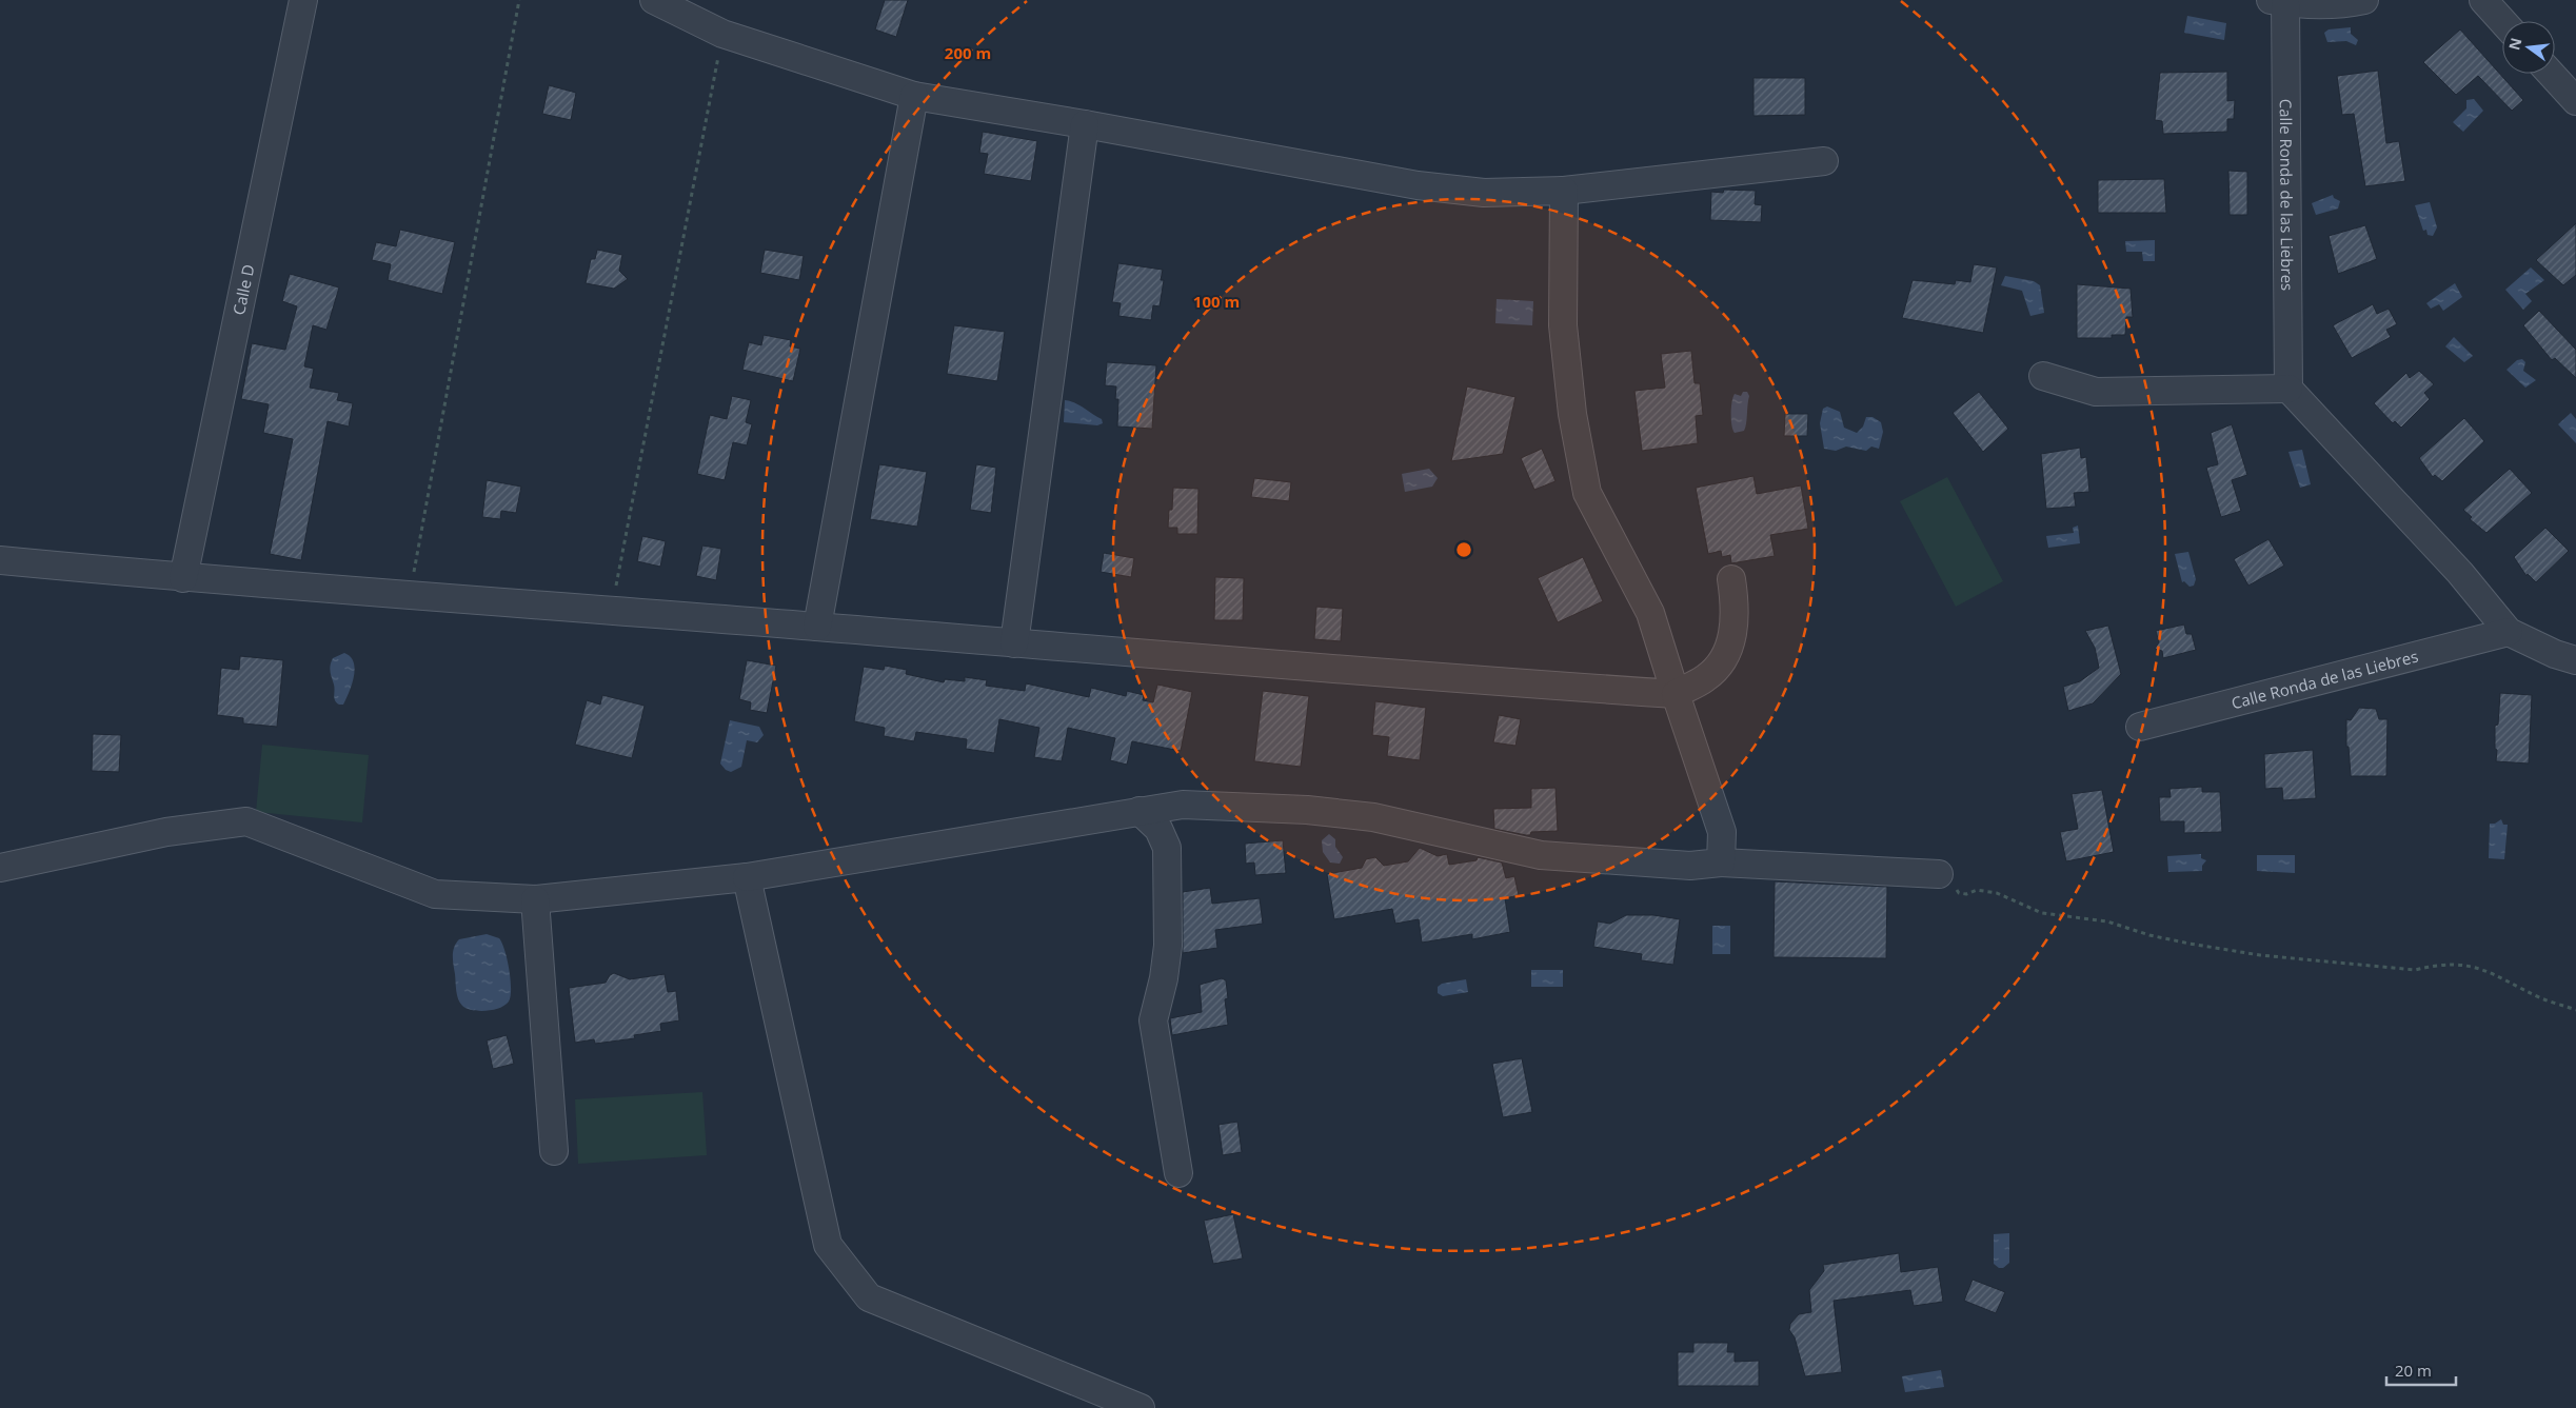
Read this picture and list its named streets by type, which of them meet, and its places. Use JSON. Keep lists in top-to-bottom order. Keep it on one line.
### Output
{"streets":{"street":["Calle Ronda de las Liebres","Calle D"]},"scale_bar":"20 m","north":"left","rings":["200 m","100 m"]}
